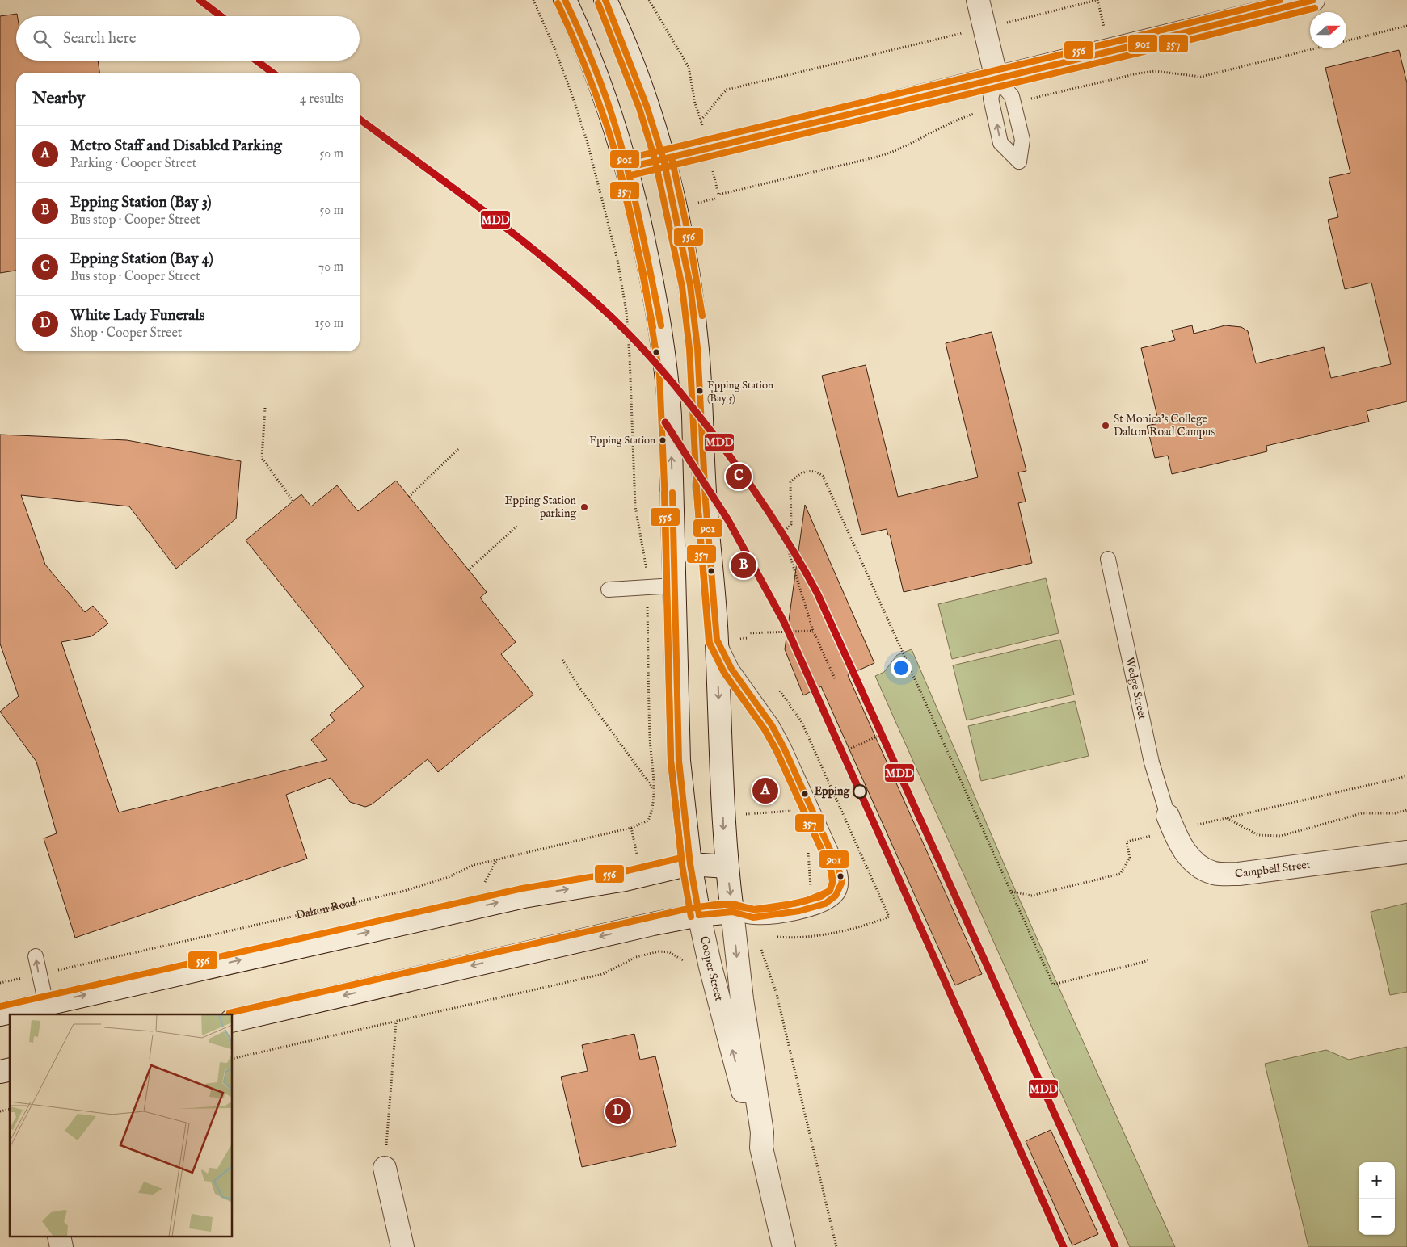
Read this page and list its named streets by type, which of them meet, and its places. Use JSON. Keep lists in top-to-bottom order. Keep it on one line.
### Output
{"streets":{"main road":["Campbell Street","Cooper Street"],"lane":["Wedge Street"],"path":["Dalton Road"]},"crossings":[["Wedge Street","Campbell Street"]],"places":["Epping Station (Bay 5)","St Monica's College Dalton Road Campus","Epping Station","Epping Station parking","Epping"],"lines":["transit line MDD","transit line 901","transit line 556","transit line 357"],"north":"right","page":{"search":"Search here","heading":["Nearby","4 results"],"list":[{"mark":"A","name":"Metro Staff and Disabled Parking","note":"Parking · Cooper Street","value":"50 m"},{"mark":"B","name":"Epping Station (Bay 3)","note":"Bus stop · Cooper Street","value":"50 m"},{"mark":"C","name":"Epping Station (Bay 4)","note":"Bus stop · Cooper Street","value":"70 m"},{"mark":"D","name":"White Lady Funerals","note":"Shop · Cooper Street","value":"150 m"}],"pins":["C","B","A","D"],"map_buttons":["+","−"]}}
